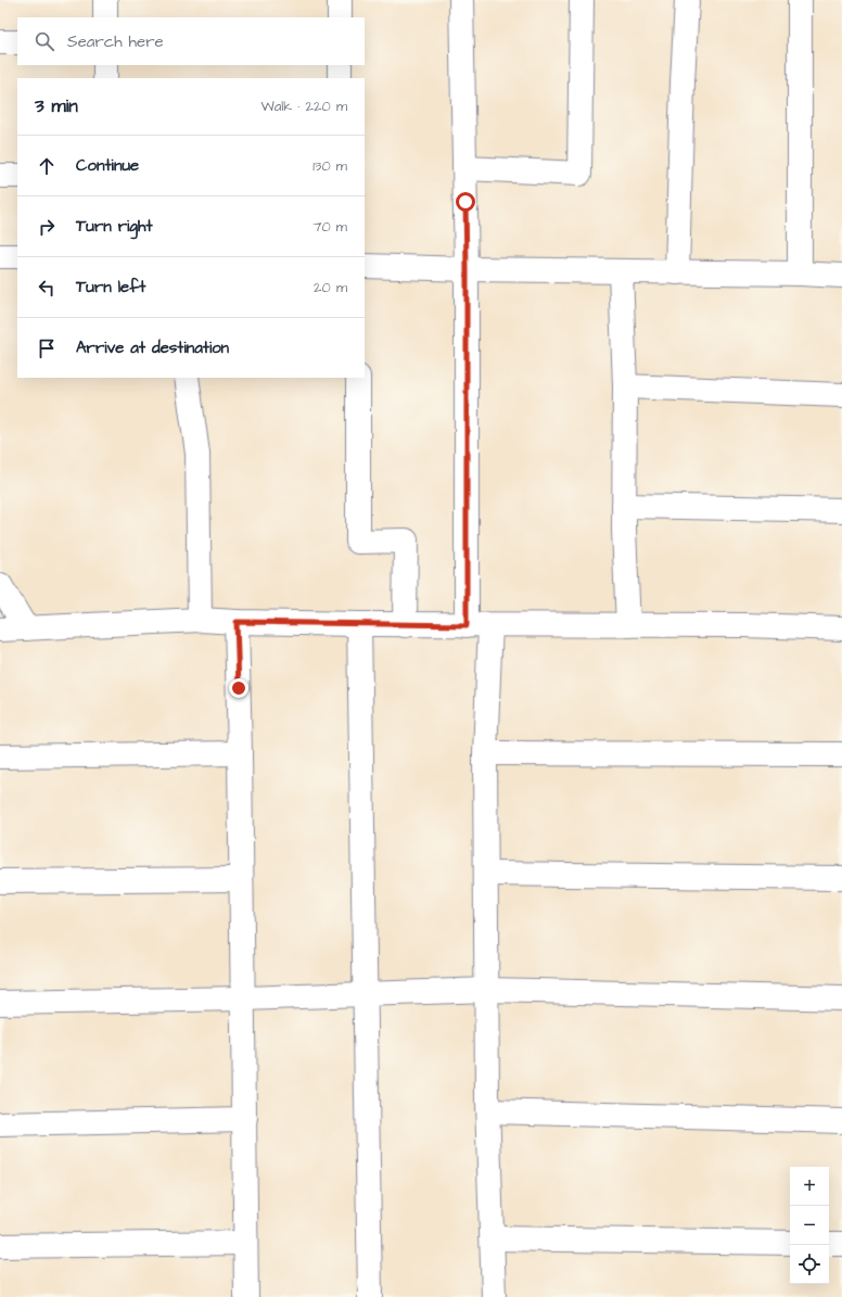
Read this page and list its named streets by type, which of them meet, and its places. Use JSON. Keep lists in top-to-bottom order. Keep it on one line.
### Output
{"page":{"search":"Search here","heading":["3 min","Walk · 220 m"],"list":[["Continue","130 m"],["Turn right","70 m"],["Turn left","20 m"],"Arrive at destination"],"map_buttons":["+","−"]}}
